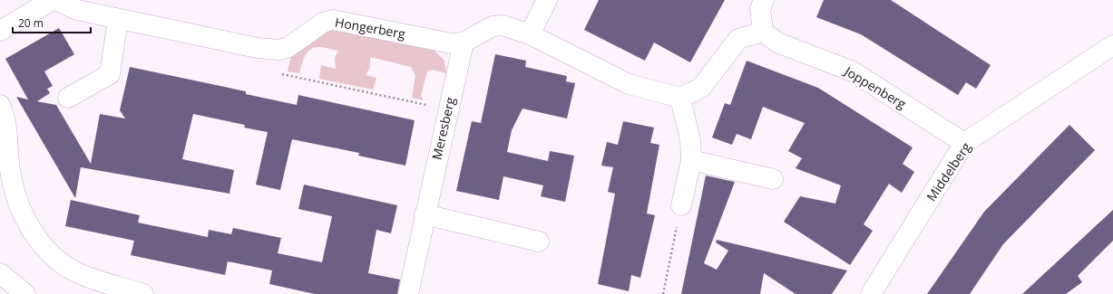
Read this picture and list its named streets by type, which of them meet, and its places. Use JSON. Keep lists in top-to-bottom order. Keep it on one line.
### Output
{"streets":{"street":["Hongerberg","Joppenberg","Meresberg","Middelberg"]},"crossings":[["Hongerberg","Meresberg"],["Joppenberg","Middelberg"]],"scale_bar":"20 m"}
